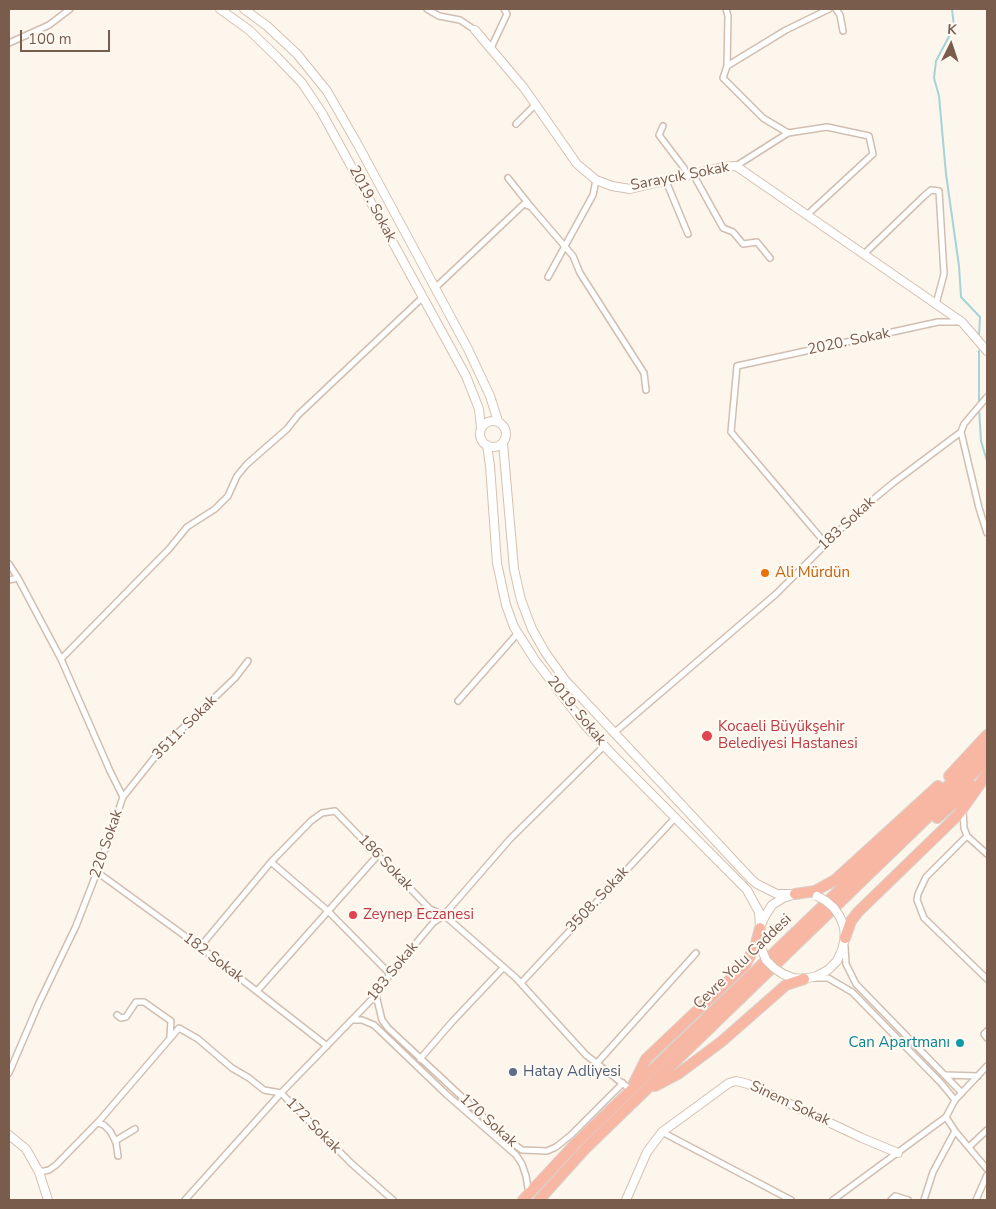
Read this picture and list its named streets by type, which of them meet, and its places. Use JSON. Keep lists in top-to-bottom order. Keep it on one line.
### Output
{"streets":{"highway":["Çevre Yolu Caddesi"],"street":["Saraycık Sokak","2019. Sokak","2020. Sokak","183 Sokak","3511. Sokak","220 Sokak","186 Sokak","3508. Sokak","182 Sokak","Sinem Sokak","170 Sokak","172 Sokak"]},"crossings":[["Saraycık Sokak","2020. Sokak"],["2019. Sokak","183 Sokak"],["2019. Sokak","3508. Sokak"],["2020. Sokak","183 Sokak"],["183 Sokak","186 Sokak"],["183 Sokak","182 Sokak"],["183 Sokak","170 Sokak"],["183 Sokak","172 Sokak"],["3511. Sokak","220 Sokak"],["220 Sokak","182 Sokak"],["186 Sokak","3508. Sokak"],["186 Sokak","182 Sokak"],["186 Sokak","Çevre Yolu Caddesi"],["186 Sokak","170 Sokak"],["Çevre Yolu Caddesi","170 Sokak"]],"places":["Ali Mürdün","Kocaeli Büyükşehir Belediyesi Hastanesi","Zeynep Eczanesi","Can Apartmanı","Hatay Adliyesi"],"scale_bar":"100 m","north":"top"}
